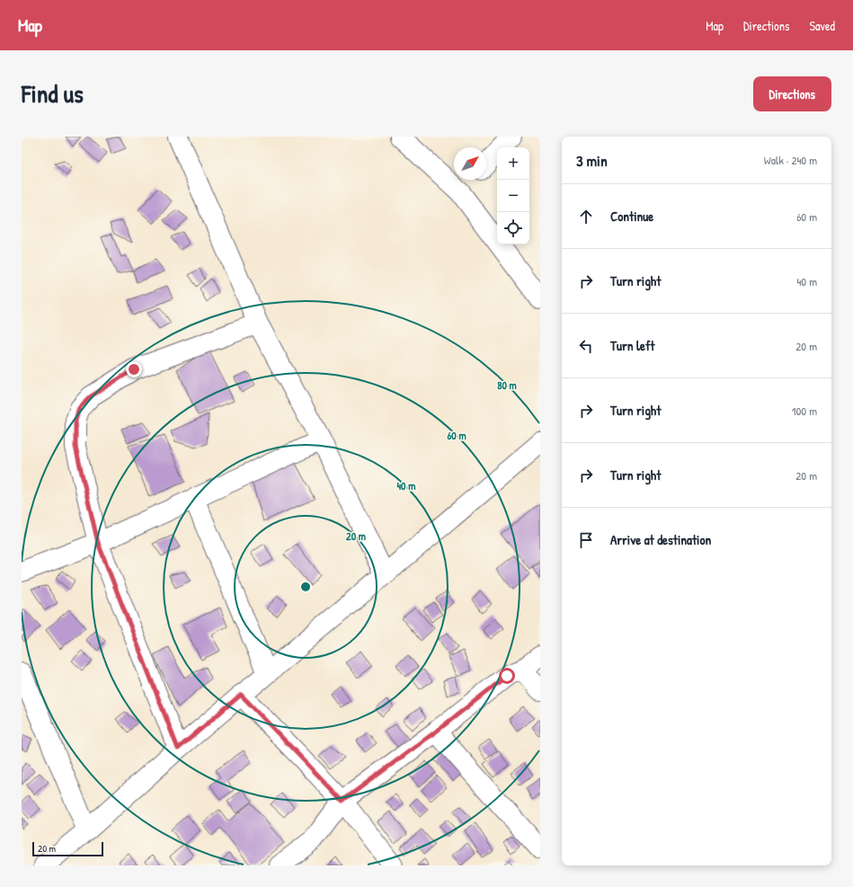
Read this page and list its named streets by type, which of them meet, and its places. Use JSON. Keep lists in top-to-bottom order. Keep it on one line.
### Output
{"scale_bar":"20 m","north":"top right","page":{"header":"Map","nav":["Map","Directions","Saved"],"title":"Find us","buttons":"Directions","heading":["3 min","Walk · 240 m"],"map_buttons":["+","−"],"list":[["Continue","60 m"],["Turn right","40 m"],["Turn left","20 m"],["Turn right","100 m"],["Turn right","20 m"],"Arrive at destination"],"scale":"20 m"},"rings":["80 m","60 m","40 m","20 m"]}
